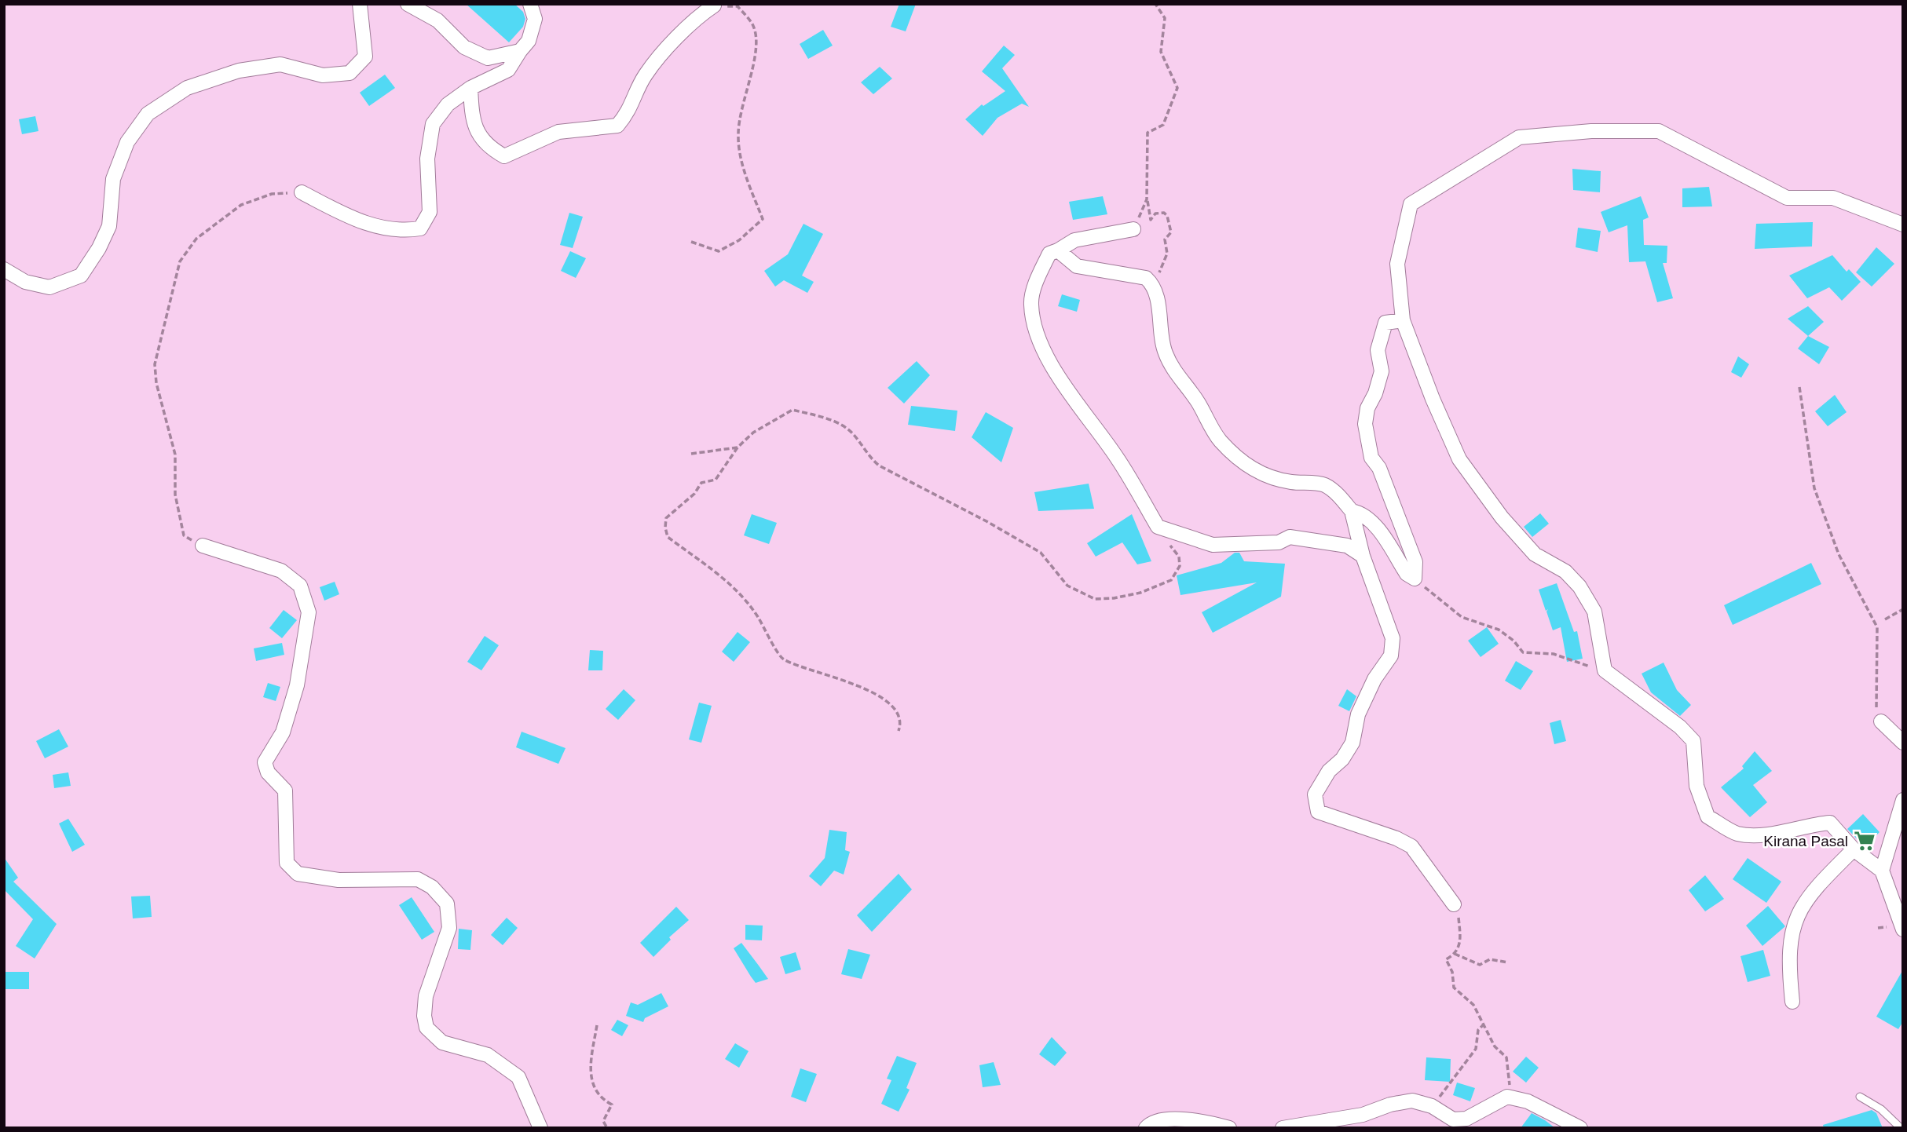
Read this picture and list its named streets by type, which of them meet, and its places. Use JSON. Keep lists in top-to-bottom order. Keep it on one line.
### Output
{"places":{"supermarket":["Kirana Pasal"]}}
